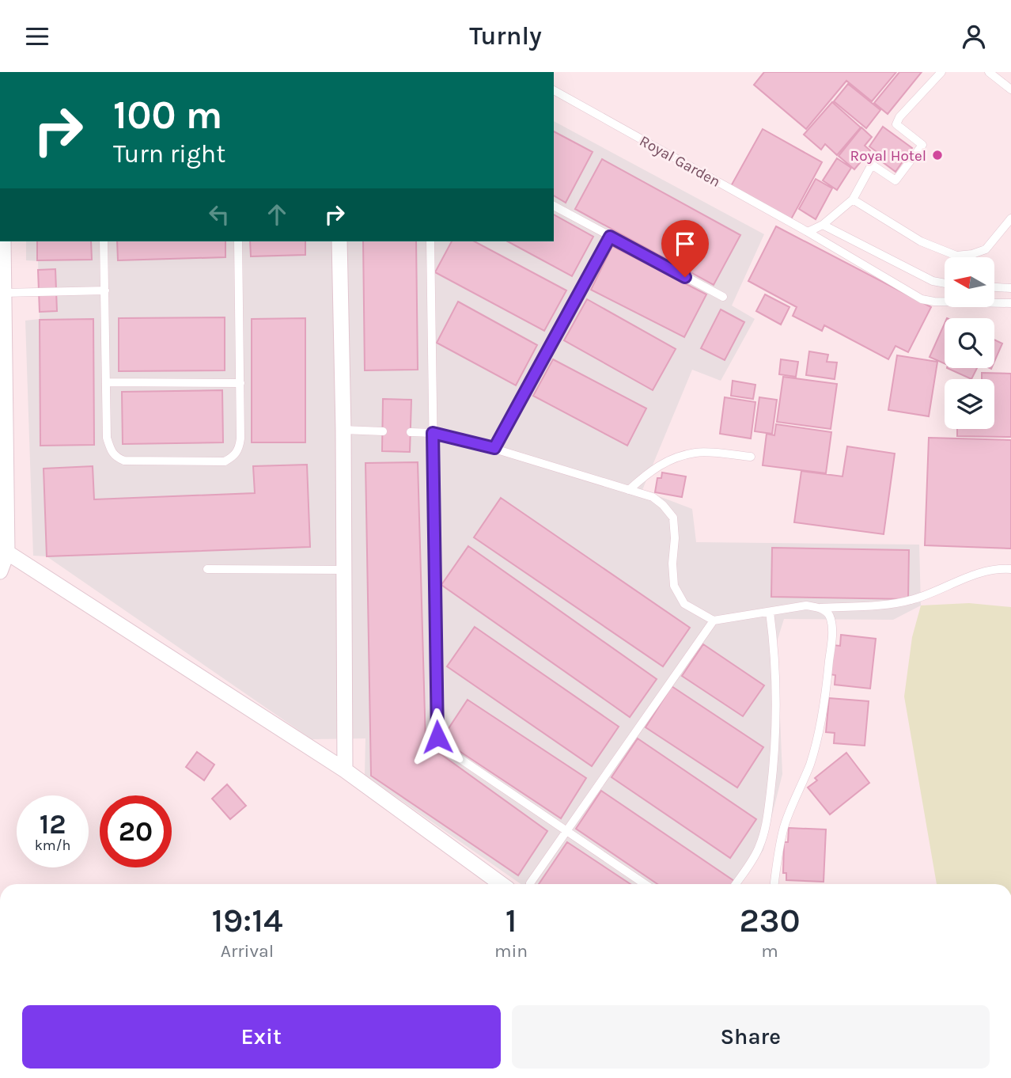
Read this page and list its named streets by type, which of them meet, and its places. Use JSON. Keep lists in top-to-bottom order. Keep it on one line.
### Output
{"streets":{"lane":["Royal Garden"]},"places":["Royal Hotel"],"north":"left","page":{"header":"Turnly","turn":["100 m","Turn right"],"speed":"12 km/h","limit":"20","eta":["19:14","Arrival","1","min","230","m"],"buttons":["Exit","Share"]}}
